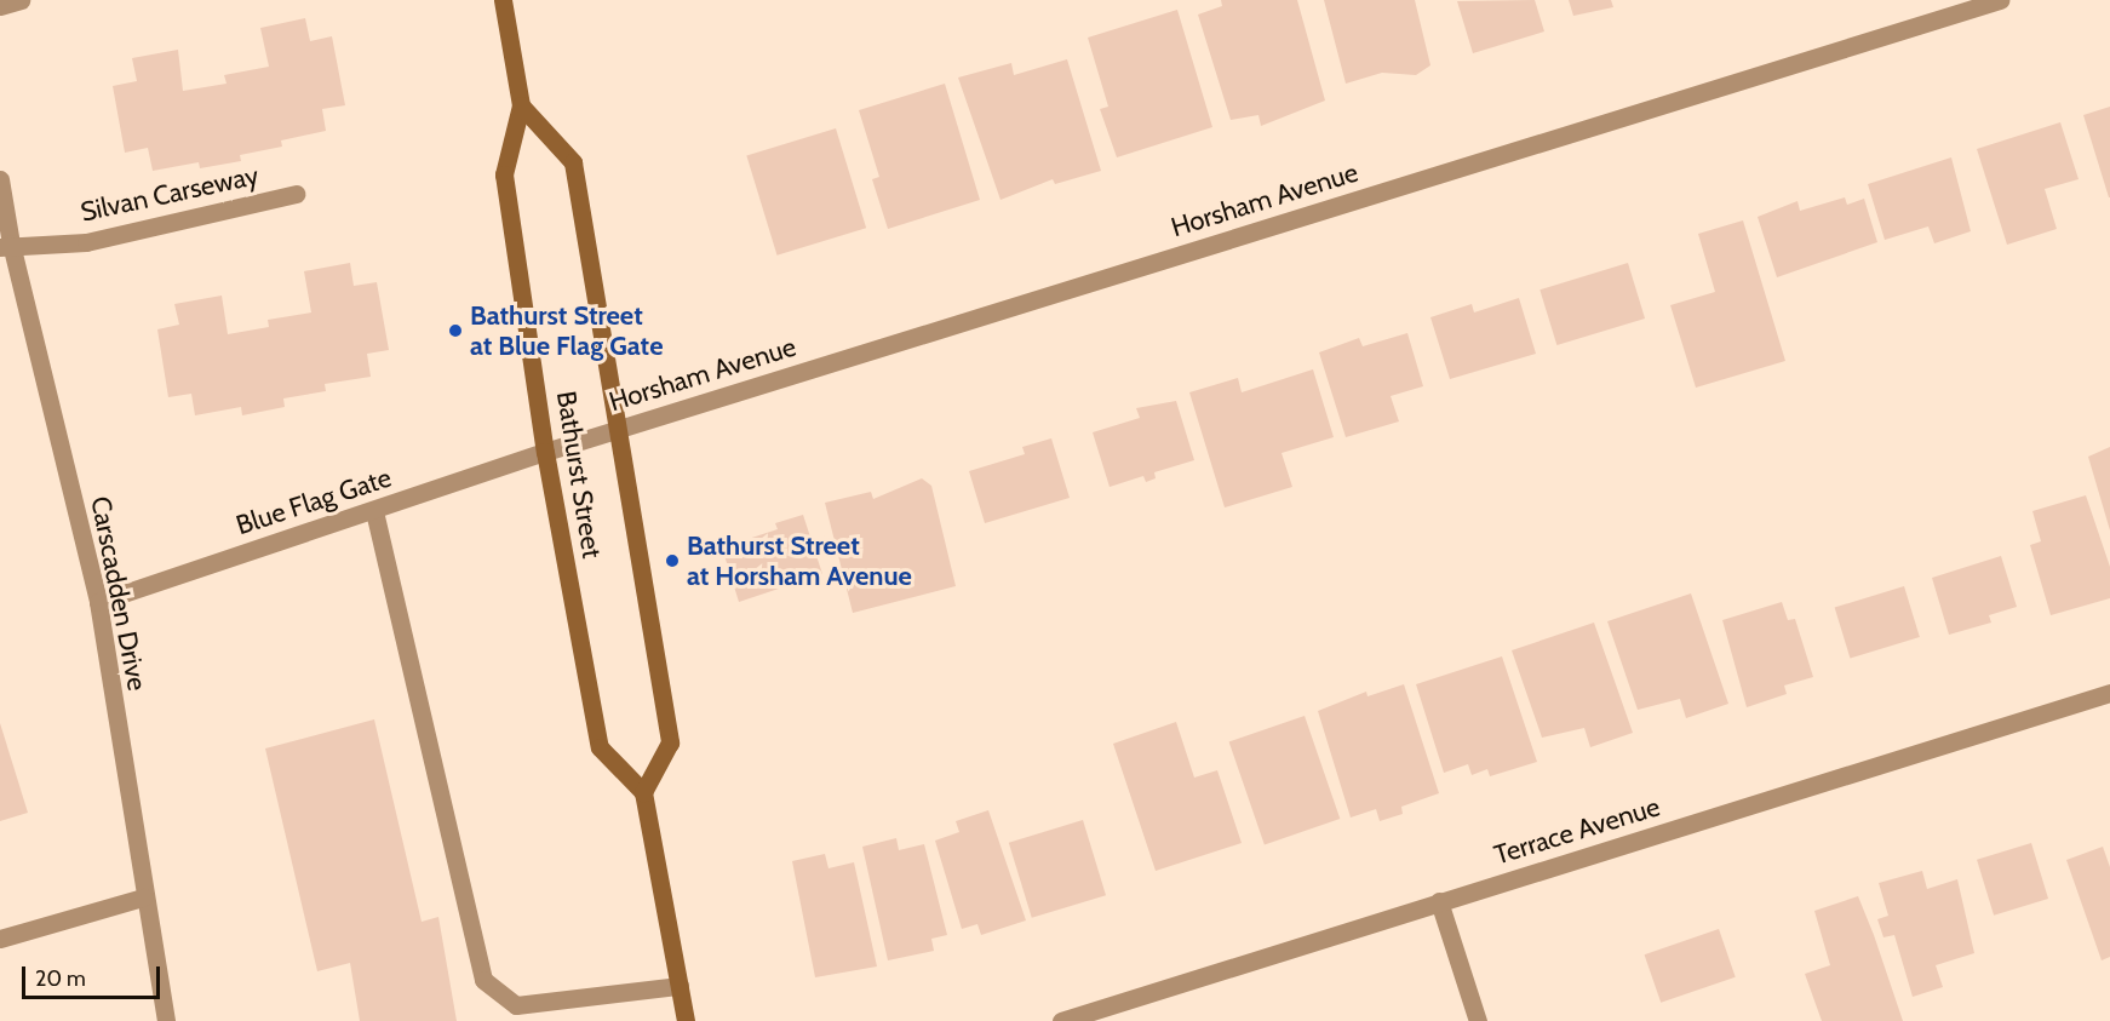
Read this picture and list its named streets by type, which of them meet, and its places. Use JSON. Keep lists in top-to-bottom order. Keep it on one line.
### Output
{"streets":{"main road":["Bathurst Street"],"street":["Silvan Carseway","Horsham Avenue","Blue Flag Gate","Carscadden Drive","Terrace Avenue"]},"crossings":[["Silvan Carseway","Carscadden Drive"],["Horsham Avenue","Bathurst Street"],["Horsham Avenue","Blue Flag Gate"],["Bathurst Street","Blue Flag Gate"],["Blue Flag Gate","Carscadden Drive"]],"places":["Bathurst Street at Blue Flag Gate","Bathurst Street at Horsham Avenue"],"scale_bar":"20 m"}
